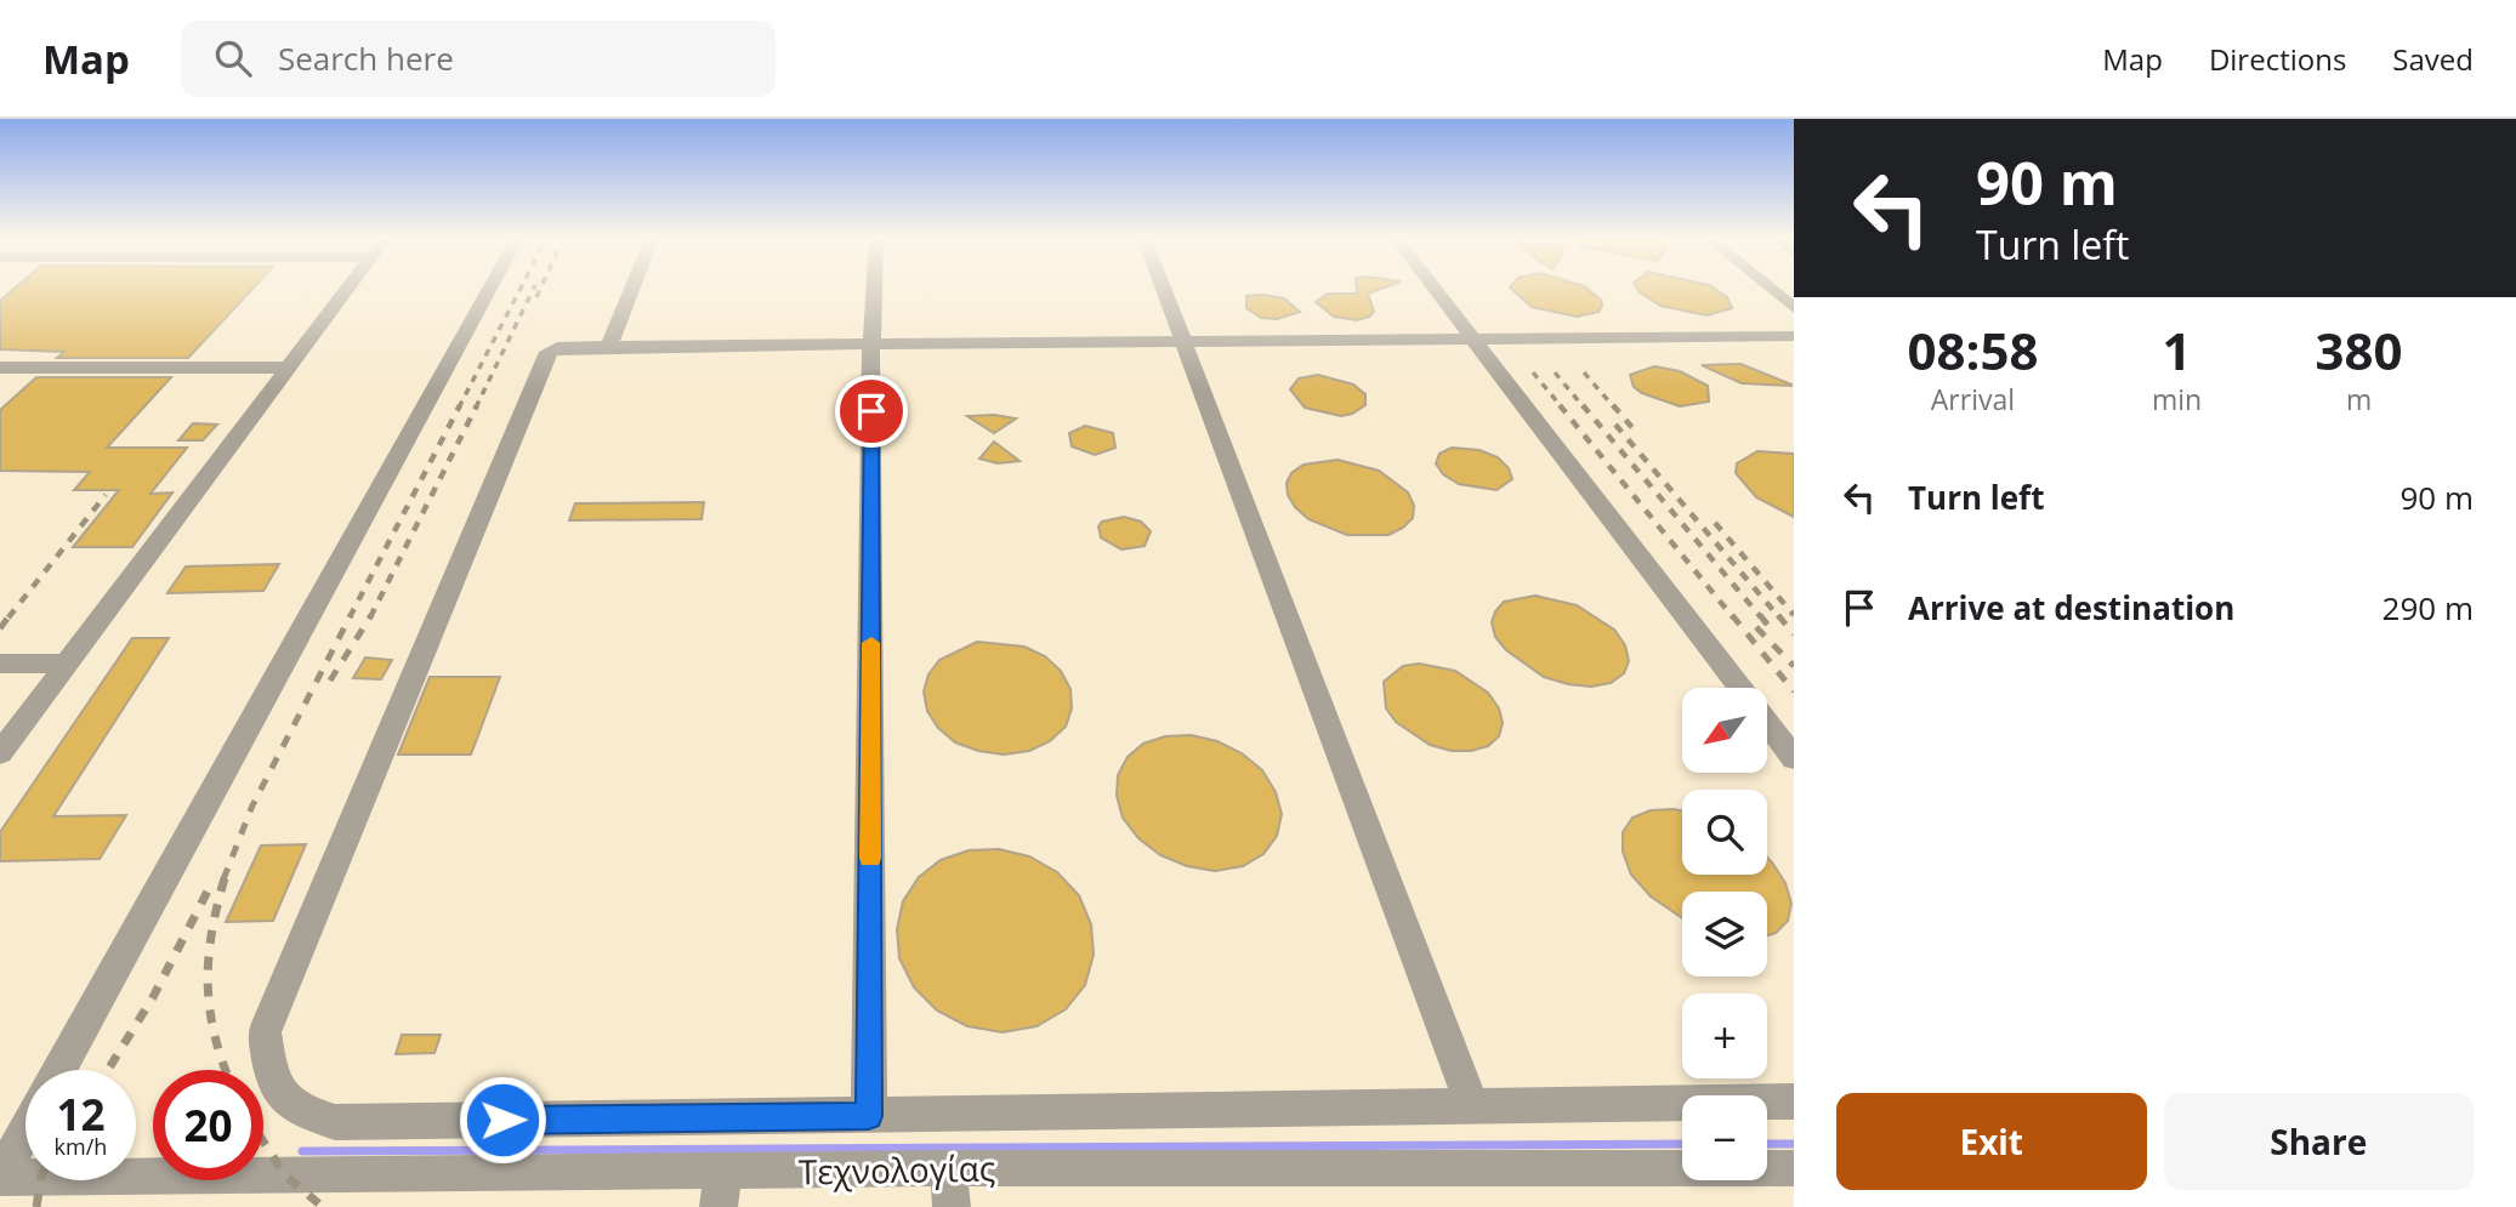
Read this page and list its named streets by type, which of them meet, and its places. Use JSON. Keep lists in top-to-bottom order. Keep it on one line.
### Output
{"streets":{"street":["Τεχνολογίας"]},"north":"bottom left","page":{"header":"Map","search":"Search here","nav":["Map","Directions","Saved"],"turn":["90 m","Turn left"],"eta":["08:58","Arrival","1","min","380","m"],"list":[{"name":"Turn left","value":"90 m"},{"name":"Arrive at destination","value":"290 m"}],"map_buttons":["+","−"],"speed":"12 km/h","limit":"20","buttons":["Exit","Share"]}}
